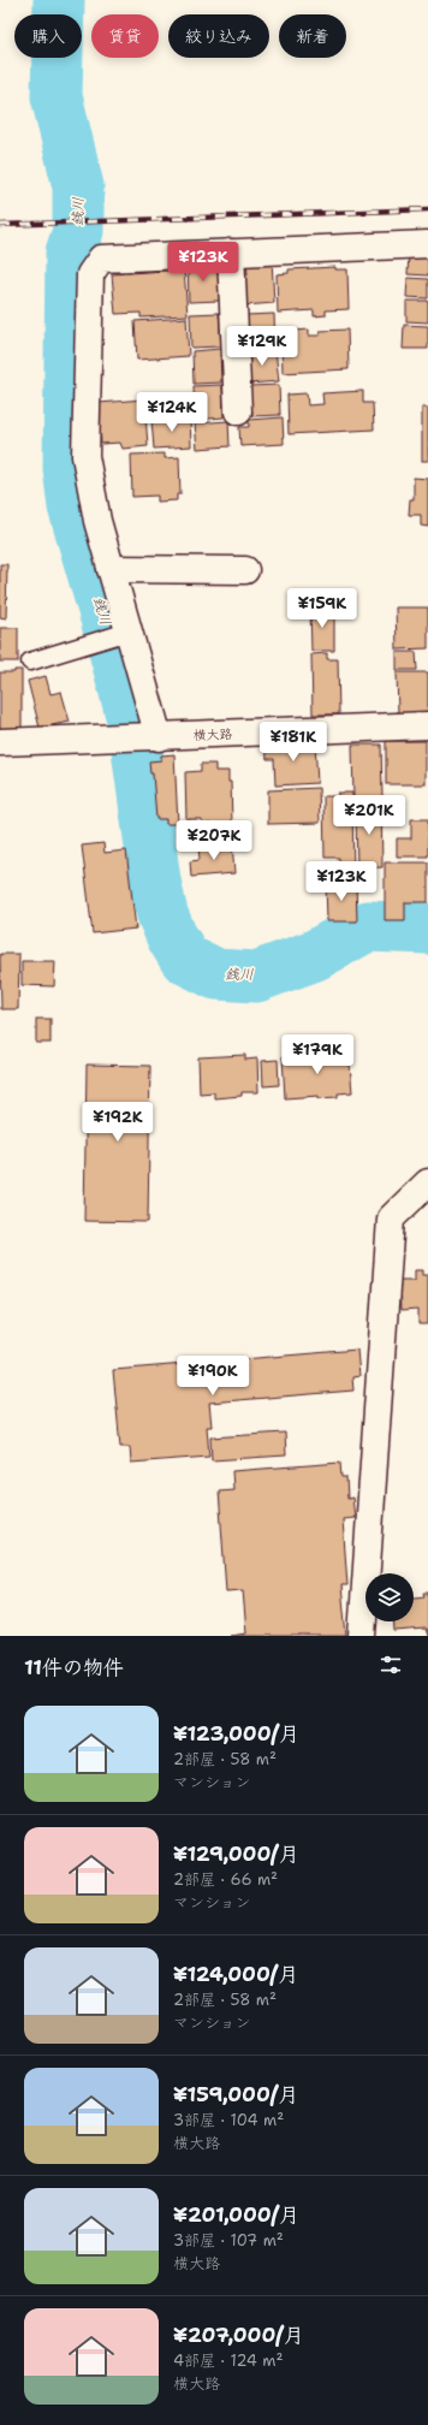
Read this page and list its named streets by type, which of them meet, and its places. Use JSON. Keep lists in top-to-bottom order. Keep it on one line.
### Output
{"streets":{"street":["横大路"]},"water":["銭川"],"page":{"chip":["購入","賃貸","絞り込み","新着"],"price":["¥123K","¥129K","¥124K","¥159K","¥181K","¥201K","¥207K","¥123K","¥179K","¥192K","¥190K"],"heading":"11件の物件","list":[{"name":"¥123,000/月","note":"2部屋 · 58 m² · マンション"},{"name":"¥129,000/月","note":"2部屋 · 66 m² · マンション"},{"name":"¥124,000/月","note":"2部屋 · 58 m² · マンション"},{"name":"¥159,000/月","note":"3部屋 · 104 m² · 横大路"},{"name":"¥201,000/月","note":"3部屋 · 107 m² · 横大路"},{"name":"¥207,000/月","note":"4部屋 · 124 m² · 横大路"}]}}
